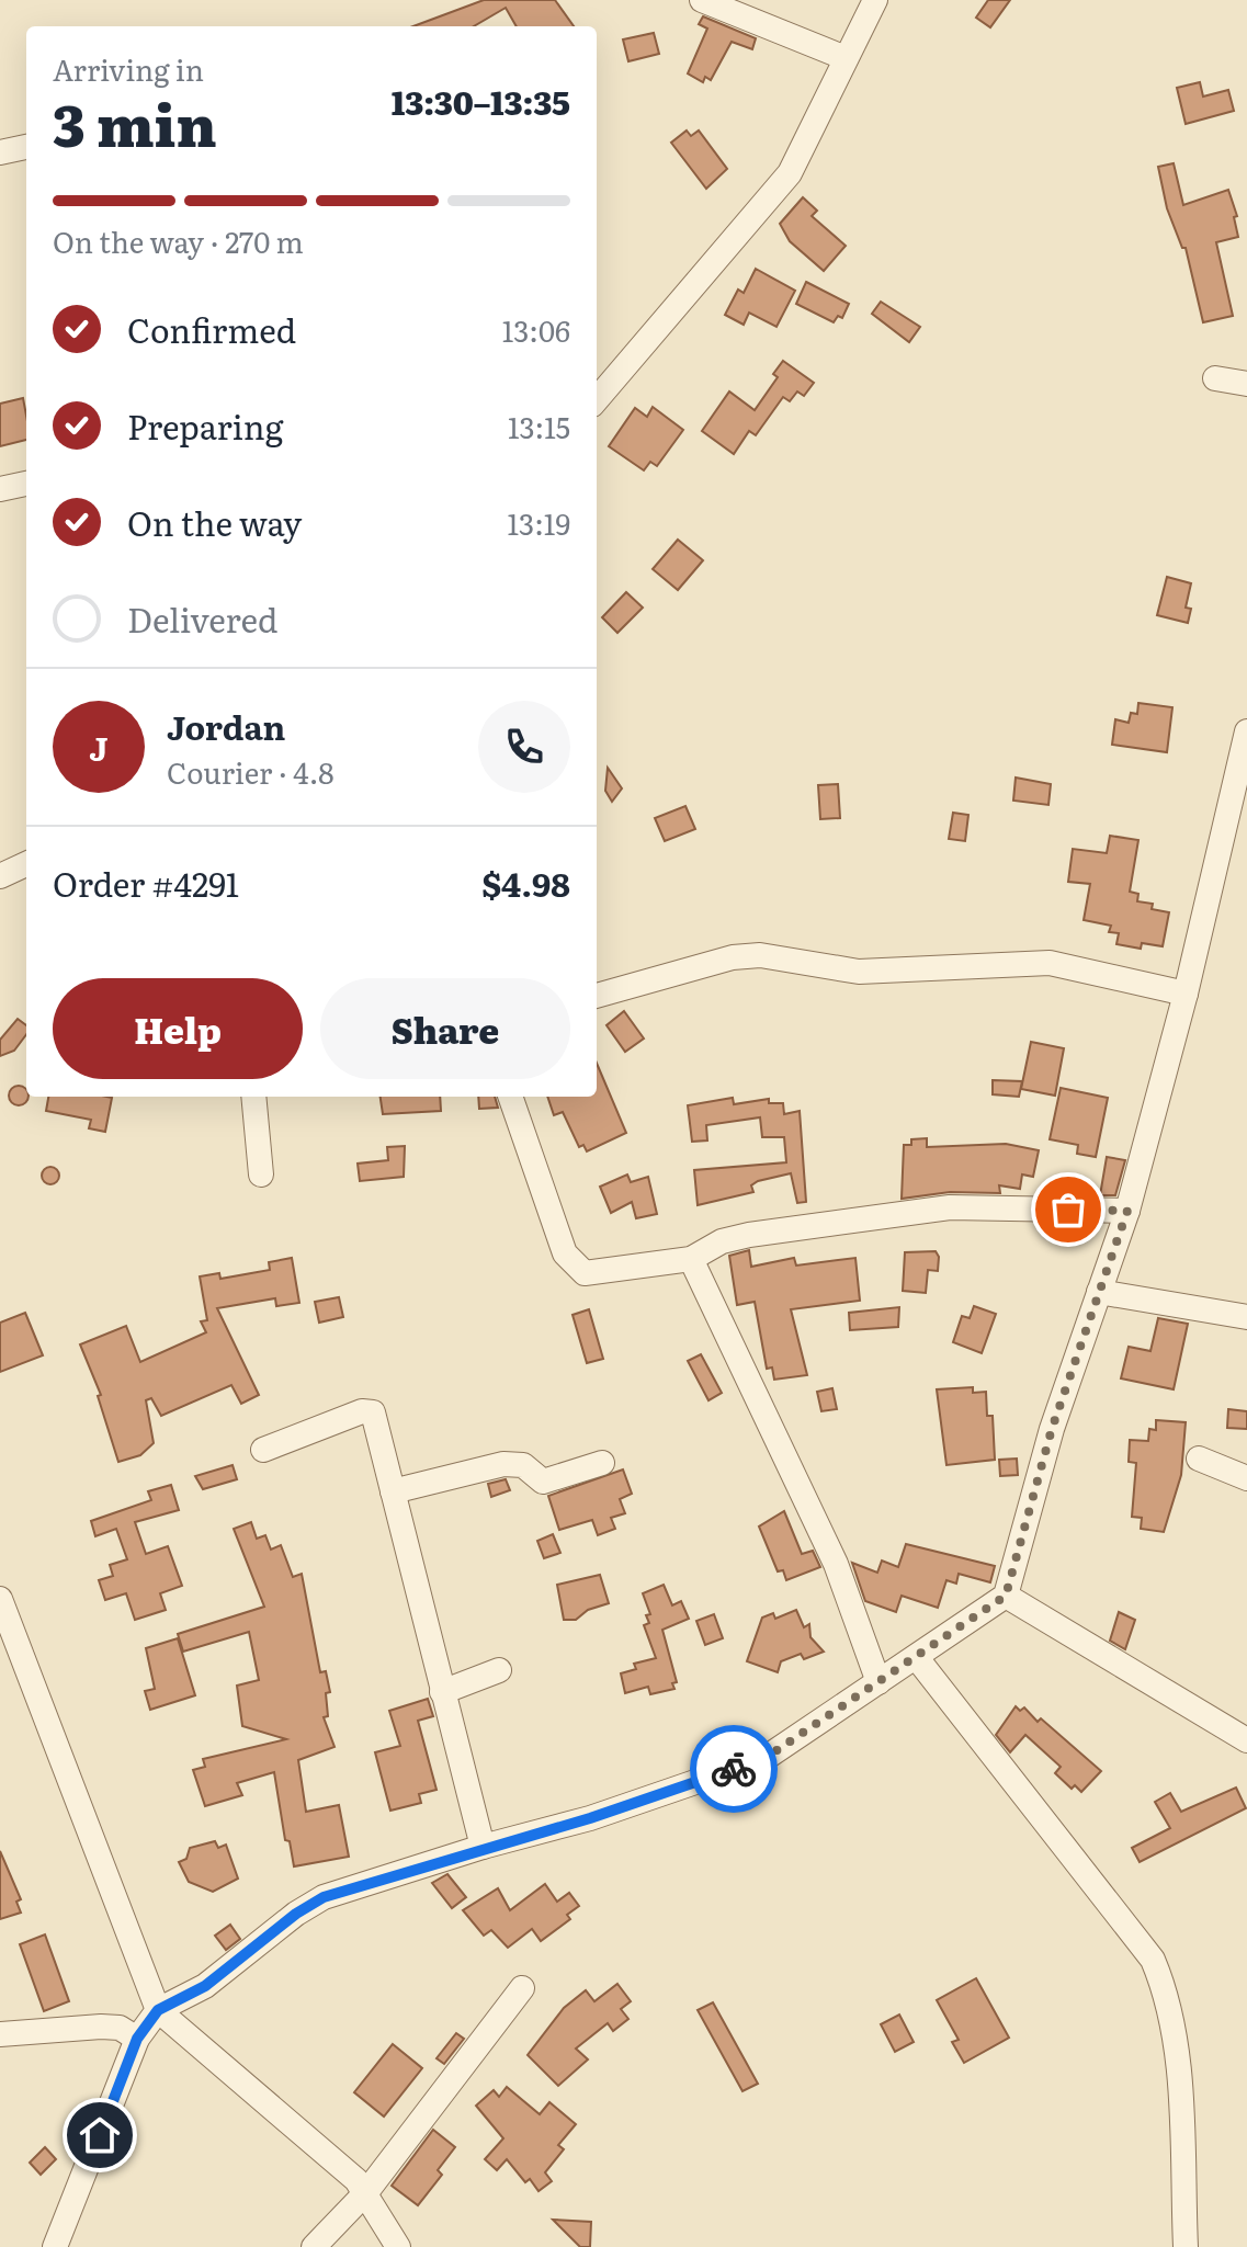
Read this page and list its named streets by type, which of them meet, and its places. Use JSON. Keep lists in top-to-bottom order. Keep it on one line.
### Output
{"page":{"heading":["3 min","Arriving in","13:30–13:35"],"panel":["Jordan","Courier · 4.8","Order #4291","$4.98"],"bar":"On the way · 270 m","list":[["Confirmed","13:06"],["Preparing","13:15"],["On the way","13:19"],"Delivered"],"round":"J","buttons":["Help","Share"]}}
